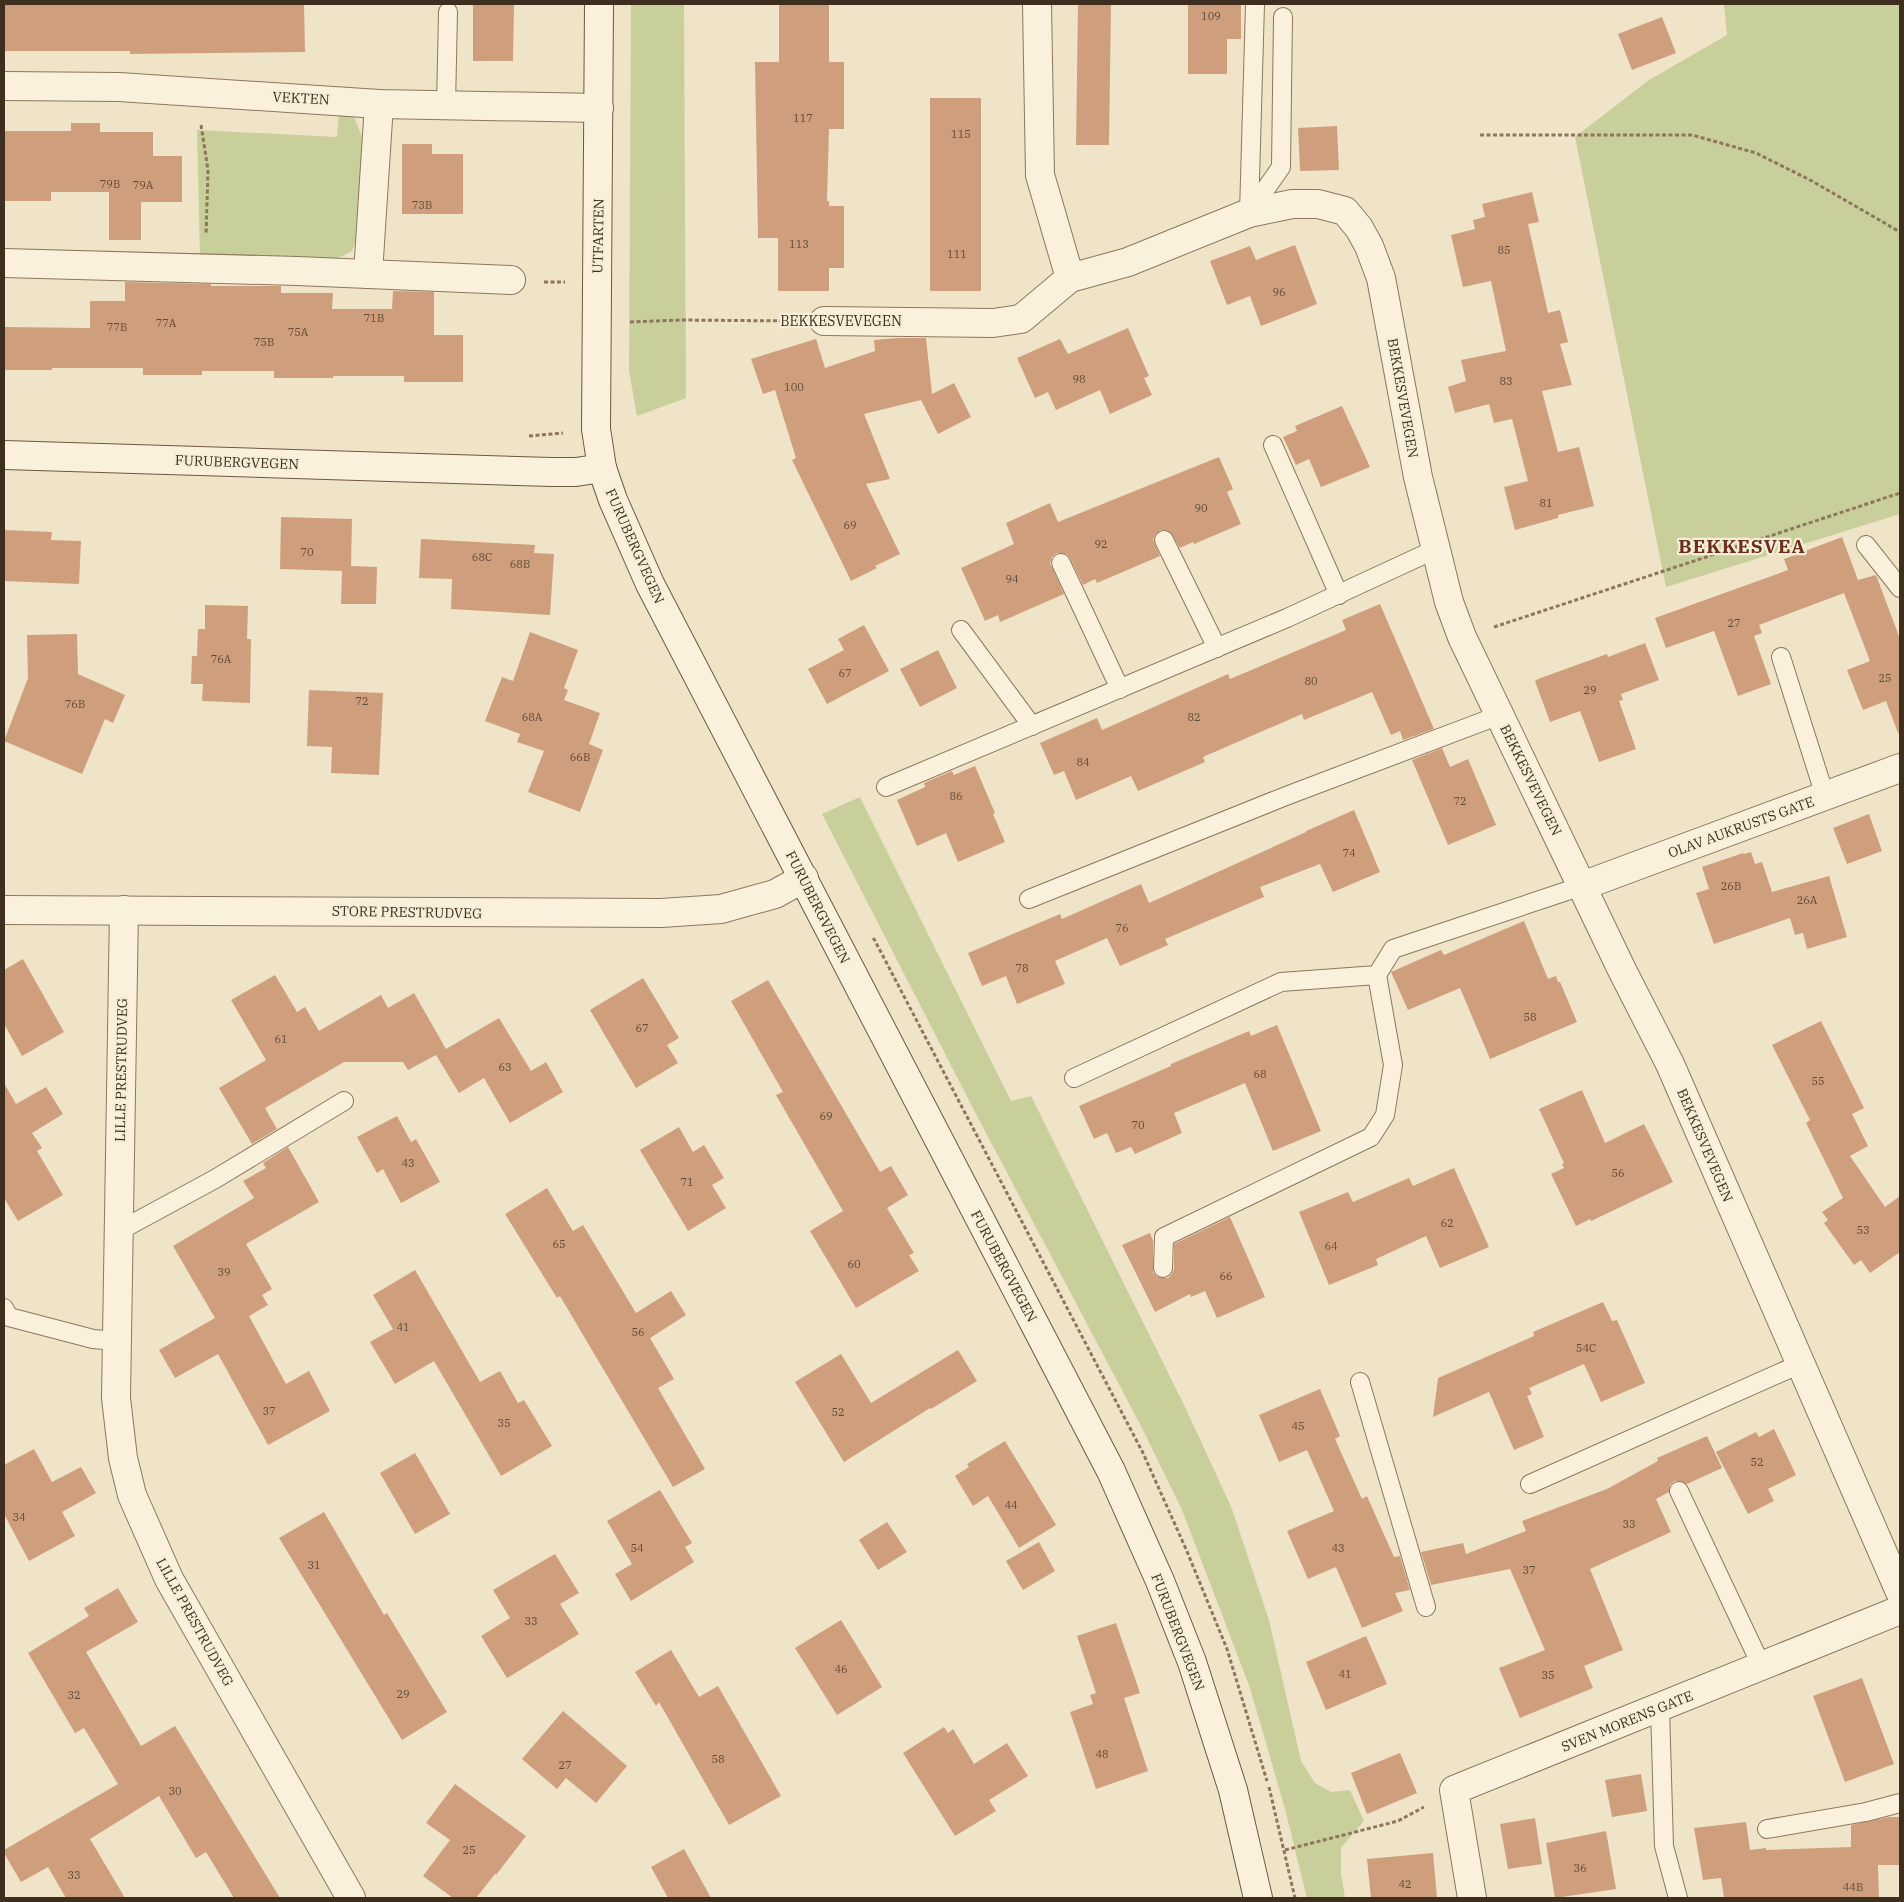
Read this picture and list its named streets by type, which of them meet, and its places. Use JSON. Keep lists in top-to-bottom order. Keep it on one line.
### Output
{"streets":{"street":["VEKTEN","UTFARTEN","BEKKESVEVEGEN","FURUBERGVEGEN","OLAV AUKRUSTS GATE","STORE PRESTRUDVEG","LILLE PRESTRUDVEG","SVEN MORENS GATE"]},"crossings":[["VEKTEN","UTFARTEN"],["UTFARTEN","BEKKESVEVEGEN"],["UTFARTEN","FURUBERGVEGEN"],["BEKKESVEVEGEN","OLAV AUKRUSTS GATE"],["FURUBERGVEGEN","STORE PRESTRUDVEG"],["STORE PRESTRUDVEG","LILLE PRESTRUDVEG"]],"districts":["BEKKESVEA"],"house_numbers":["109","117","115","79B","79A","73B","113","85","111","96","71B","77A","77B","75A","75B","98","83","100","81","90","69","92","70","68C","68B","94","27","76A","67","25","80","29","72","76B","68A","82","66B","84","86","72","74","26B","26A","76","78","58","67","61","63","68","55","69","70","43","56","71","62","53","65","64","60","39","66","41","56","54C","37","52","35","45","52","44","34","33","54","43","31","37","33","46","41","35","29","32","48","58","27","30","25","36","33","42","44B"]}
